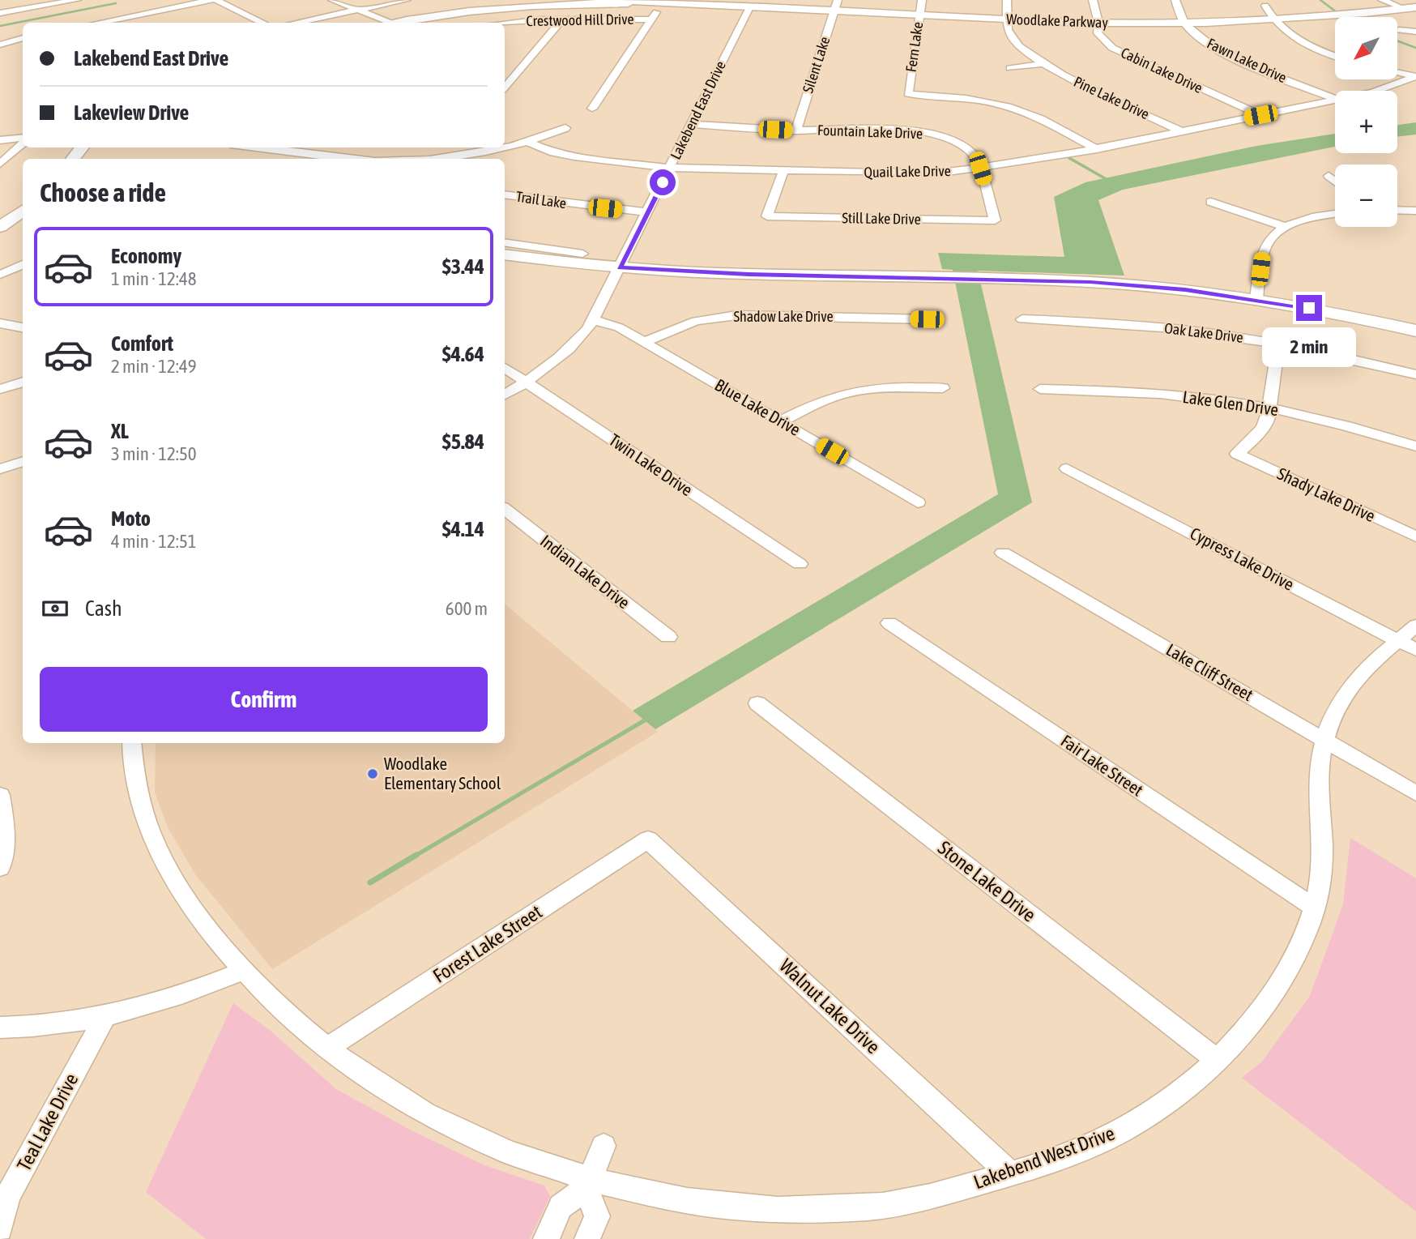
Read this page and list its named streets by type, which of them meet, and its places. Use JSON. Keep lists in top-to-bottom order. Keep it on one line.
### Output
{"streets":{"street":["Crestwood Hill Drive","Woodlake Parkway","Fern Lake","Fawn Lake Drive","Silent Lake","Cabin Lake Drive","Pine Lake Drive","Lakebend East Drive","Fountain Lake Drive","Quail Lake Drive","Trail Lake","Still Lake Drive","Shadow Lake Drive","Oak Lake Drive","Lake Glen Drive","Blue Lake Drive","Twin Lake Drive","Shady Lake Drive","Cypress Lake Drive","Indian Lake Drive","Lake Cliff Street","Fair Lake Street","Stone Lake Drive","Forest Lake Street","Walnut Lake Drive","Teal Lake Drive","Lakebend West Drive"]},"crossings":[["Woodlake Parkway","Fern Lake"],["Woodlake Parkway","Fawn Lake Drive"],["Woodlake Parkway","Silent Lake"],["Woodlake Parkway","Cabin Lake Drive"],["Woodlake Parkway","Pine Lake Drive"],["Woodlake Parkway","Lakebend East Drive"],["Fern Lake","Quail Lake Drive"],["Silent Lake","Fountain Lake Drive"],["Cabin Lake Drive","Quail Lake Drive"],["Pine Lake Drive","Quail Lake Drive"],["Lakebend East Drive","Fountain Lake Drive"],["Lakebend East Drive","Quail Lake Drive"],["Lakebend East Drive","Trail Lake"],["Lakebend East Drive","Blue Lake Drive"],["Lakebend East Drive","Twin Lake Drive"],["Fountain Lake Drive","Quail Lake Drive"],["Fountain Lake Drive","Still Lake Drive"],["Quail Lake Drive","Still Lake Drive"],["Shadow Lake Drive","Blue Lake Drive"],["Lake Glen Drive","Shady Lake Drive"],["Cypress Lake Drive","Lakebend West Drive"],["Lake Cliff Street","Lakebend West Drive"],["Fair Lake Street","Lakebend West Drive"],["Stone Lake Drive","Lakebend West Drive"],["Forest Lake Street","Walnut Lake Drive"],["Forest Lake Street","Lakebend West Drive"],["Walnut Lake Drive","Lakebend West Drive"]],"places":["Woodlake Elementary School"],"north":"bottom left","page":{"map_buttons":["+","−"],"banner":["Lakebend East Drive","Lakeview Drive"],"heading":"Choose a ride","list":[{"name":"Economy","note":"1 min · 12:48","value":"$3.44"},{"name":"Comfort","note":"2 min · 12:49","value":"$4.64"},{"name":"XL","note":"3 min · 12:50","value":"$5.84"},{"name":"Moto","note":"4 min · 12:51","value":"$4.14"}],"bubble":"2 min","pay":["Cash","600 m"],"buttons":"Confirm"}}
